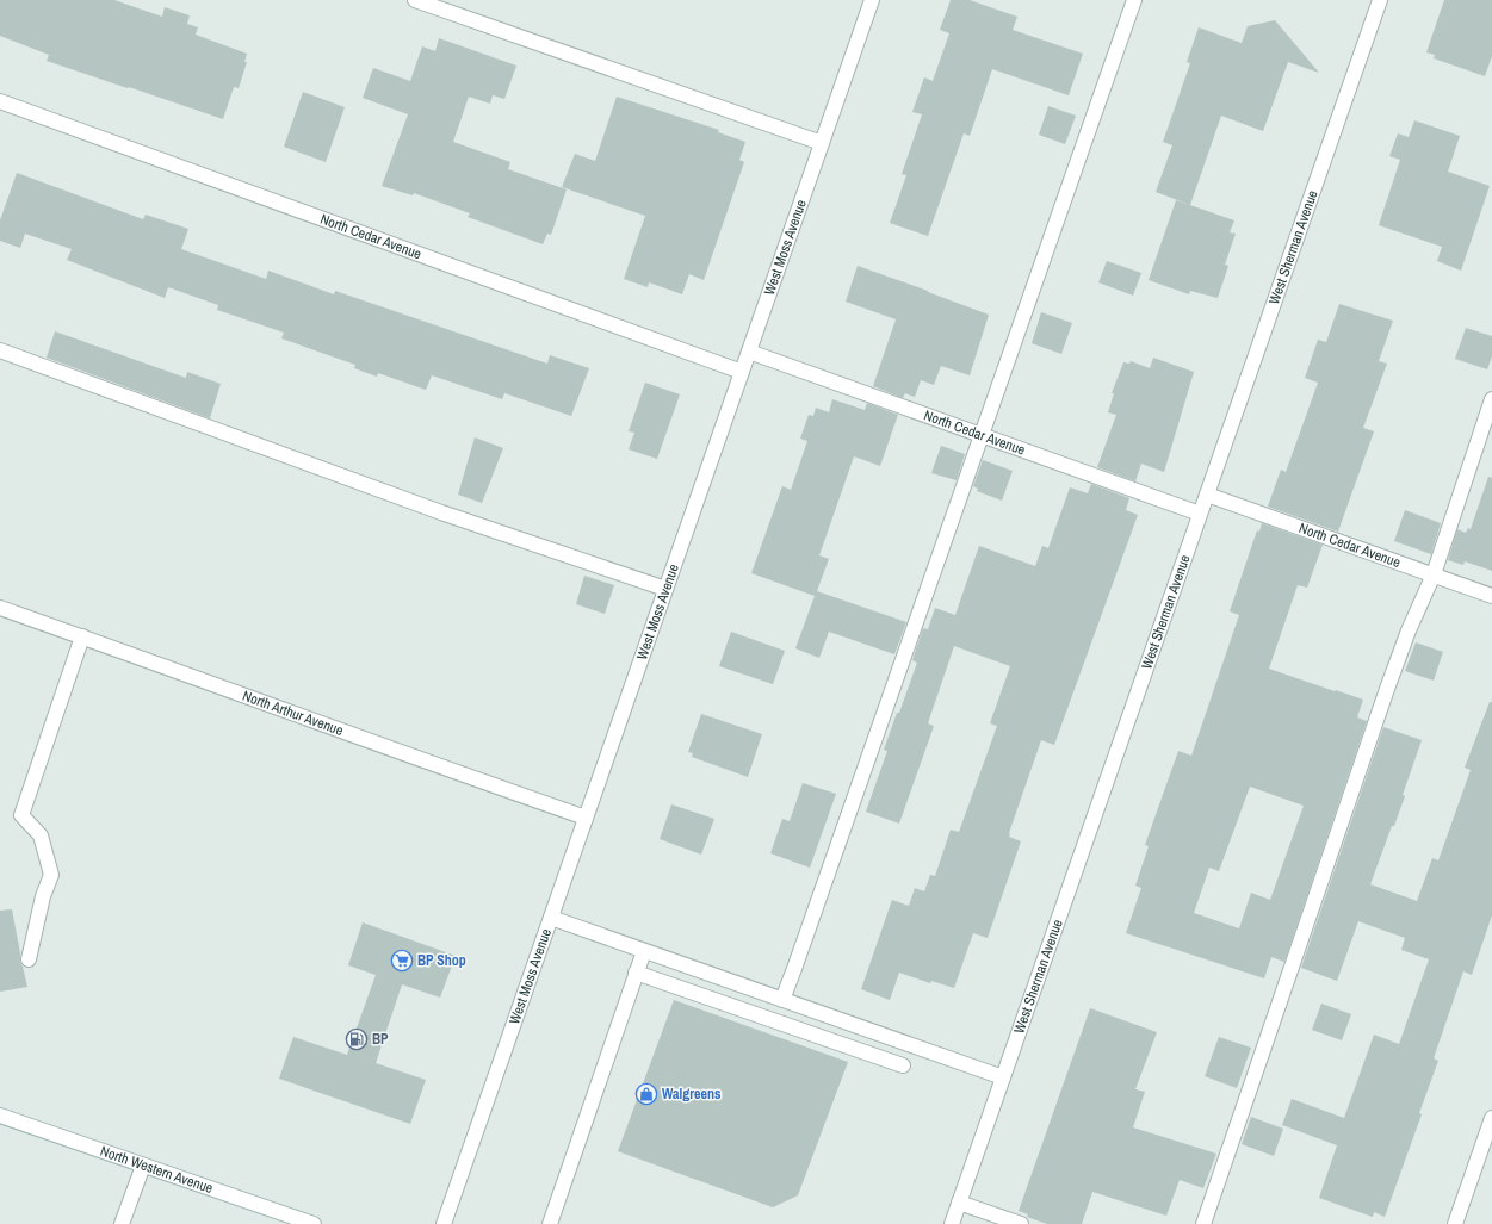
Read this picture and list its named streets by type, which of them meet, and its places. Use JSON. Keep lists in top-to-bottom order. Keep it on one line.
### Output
{"streets":{"street":["North Cedar Avenue","West Moss Avenue","West Sherman Avenue","North Arthur Avenue","North Western Avenue"]},"crossings":[["North Cedar Avenue","West Moss Avenue"],["North Cedar Avenue","West Sherman Avenue"],["West Moss Avenue","North Arthur Avenue"]],"places":{"supermarket":["BP Shop"],"fuel station":["BP"],"shop":["Walgreens"]}}
